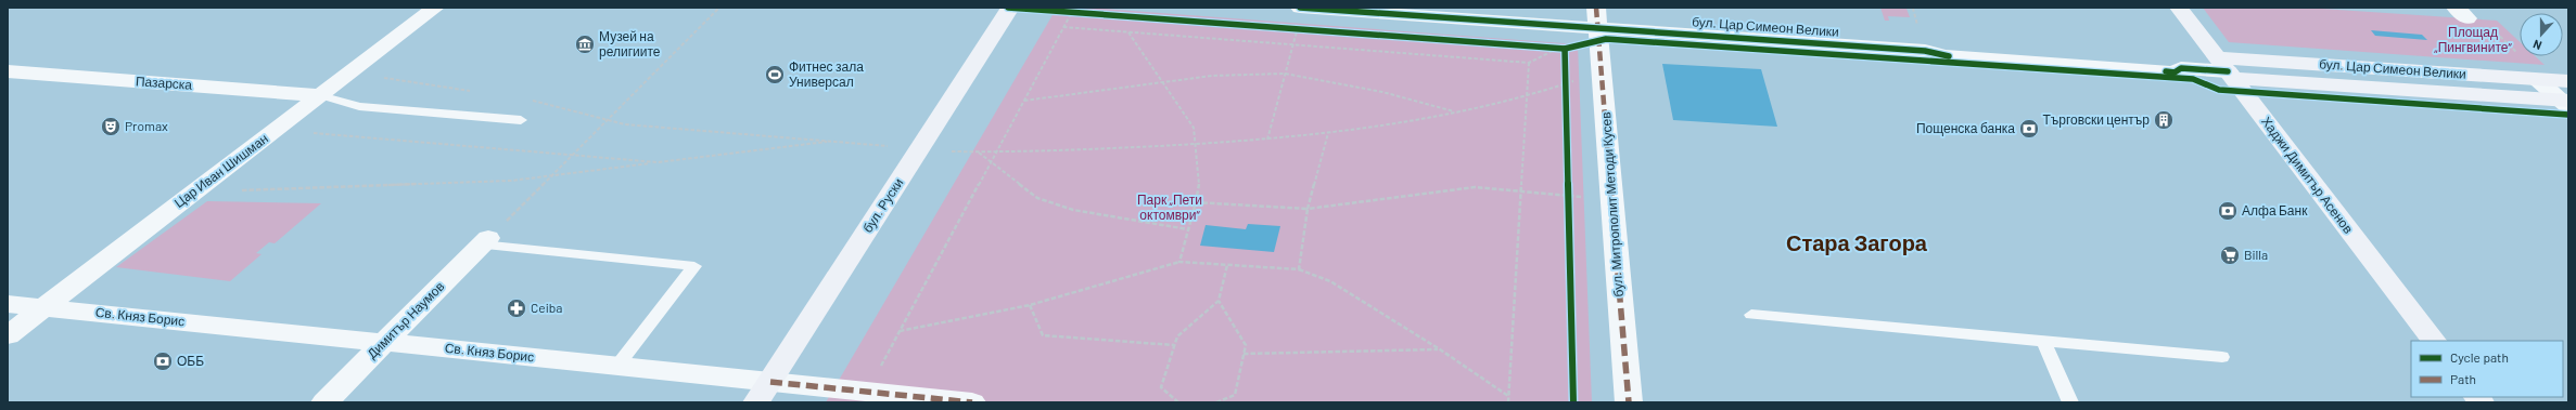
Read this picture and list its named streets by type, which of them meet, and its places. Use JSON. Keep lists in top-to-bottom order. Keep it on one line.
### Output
{"streets":{"street":["бул. Цар Симеон Велики","Пазарска","Цар Иван Шишман","Хаджи Димитър Асенов","бул. Митрополит Методи Кусев","бул. Руски","Св. Княз Борис","Димитър Наумов"]},"crossings":[["бул. Цар Симеон Велики","Хаджи Димитър Асенов"],["бул. Цар Симеон Велики","бул. Митрополит Методи Кусев"],["Пазарска","Цар Иван Шишман"],["Цар Иван Шишман","Св. Княз Борис"],["бул. Руски","Св. Княз Борис"],["Св. Княз Борис","Димитър Наумов"]],"districts":["Стара Загора"],"parks":["Площад „Пингвините“","Парк „Пети октомври“"],"places":{"museum":["Музей на религиите"],"sports":["Фитнес зала Универсал"],"building":["Търговски център"],"theatre":["Promax"],"bank":["Пощенска банка","Алфа Банк","ОББ"],"supermarket":["Billa"],"pharmacy":["Ceiba"]},"legend":["Cycle path","Path"],"north":"bottom"}
